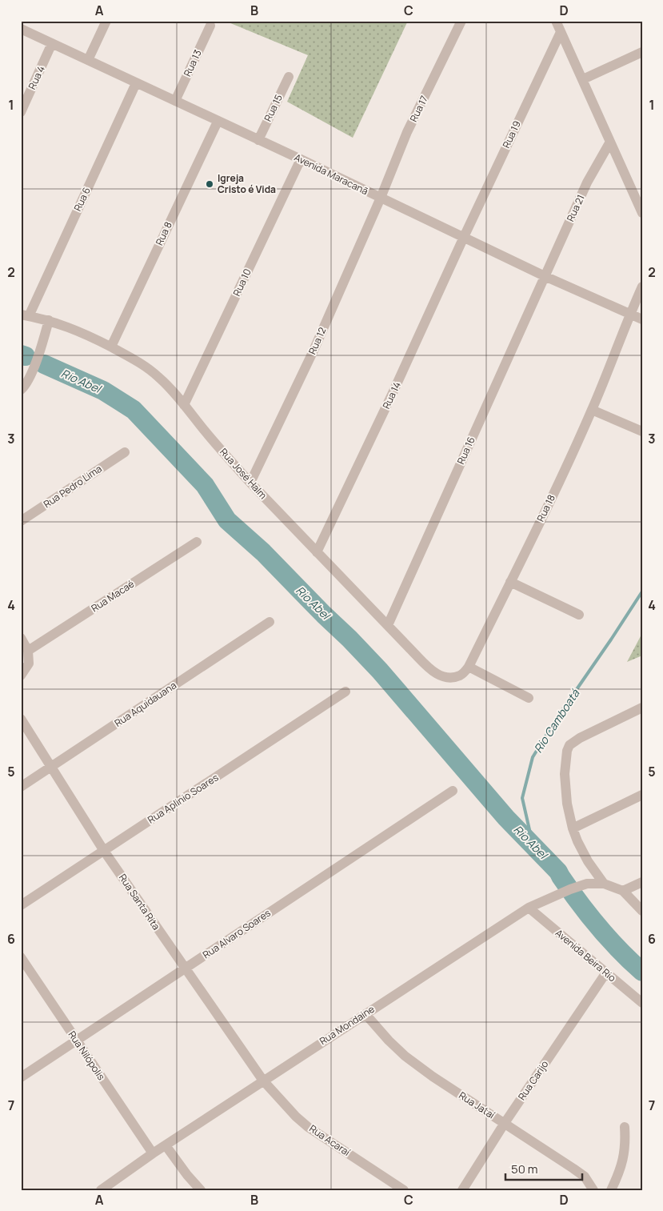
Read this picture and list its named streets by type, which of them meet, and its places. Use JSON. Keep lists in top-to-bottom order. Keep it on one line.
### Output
{"streets":{"street":["Rua 13","Rua 4","Rua 15","Rua 17","Rua 19","Avenida Maracanã","Rua 6","Rua 21","Rua 8","Rua 10","Rua 12","Rua 14","Rua 16","Rua José Halm","Rua Pedro Lima","Rua 18","Rua Macaé","Rua Aquidauana","Rua Aplinio Soares","Rua Santa Rita","Rua Alvaro Soares","Avenida Beira Rio","Rua Mondaine","Rua Nilópolis","Rua Carijo","Rua Jataí","Rua Acaraí"]},"crossings":[["Rua 13","Avenida Maracanã"],["Rua 4","Avenida Maracanã"],["Rua 15","Avenida Maracanã"],["Rua 17","Avenida Maracanã"],["Rua 17","Rua 12"],["Rua 19","Avenida Maracanã"],["Rua 19","Rua 14"],["Avenida Maracanã","Rua 6"],["Avenida Maracanã","Rua 21"],["Avenida Maracanã","Rua 8"],["Avenida Maracanã","Rua 10"],["Avenida Maracanã","Rua 12"],["Avenida Maracanã","Rua 14"],["Avenida Maracanã","Rua 16"],["Avenida Maracanã","Rua 18"],["Rua 6","Rua José Halm"],["Rua 21","Rua 16"],["Rua 8","Rua José Halm"],["Rua 10","Rua José Halm"],["Rua 12","Rua José Halm"],["Rua 14","Rua José Halm"],["Rua 16","Rua José Halm"],["Rua José Halm","Rua 18"],["Rua Aquidauana","Rua Santa Rita"],["Rua Aplinio Soares","Rua Santa Rita"],["Rua Santa Rita","Rua Alvaro Soares"],["Rua Santa Rita","Rua Mondaine"],["Rua Santa Rita","Rua Acaraí"],["Rua Alvaro Soares","Rua Nilópolis"],["Avenida Beira Rio","Rua Mondaine"],["Avenida Beira Rio","Rua Carijo"],["Rua Mondaine","Rua Nilópolis"],["Rua Mondaine","Rua Jataí"],["Rua Mondaine","Rua Acaraí"],["Rua Carijo","Rua Jataí"]],"water":["Rio Abel","Rio Camboatá"],"places":["Igreja Cristo é Vida"],"scale_bar":"50 m","grid":{"columns":["A","B","C","D"],"rows":["1","2","3","4","5","6","7"]}}
